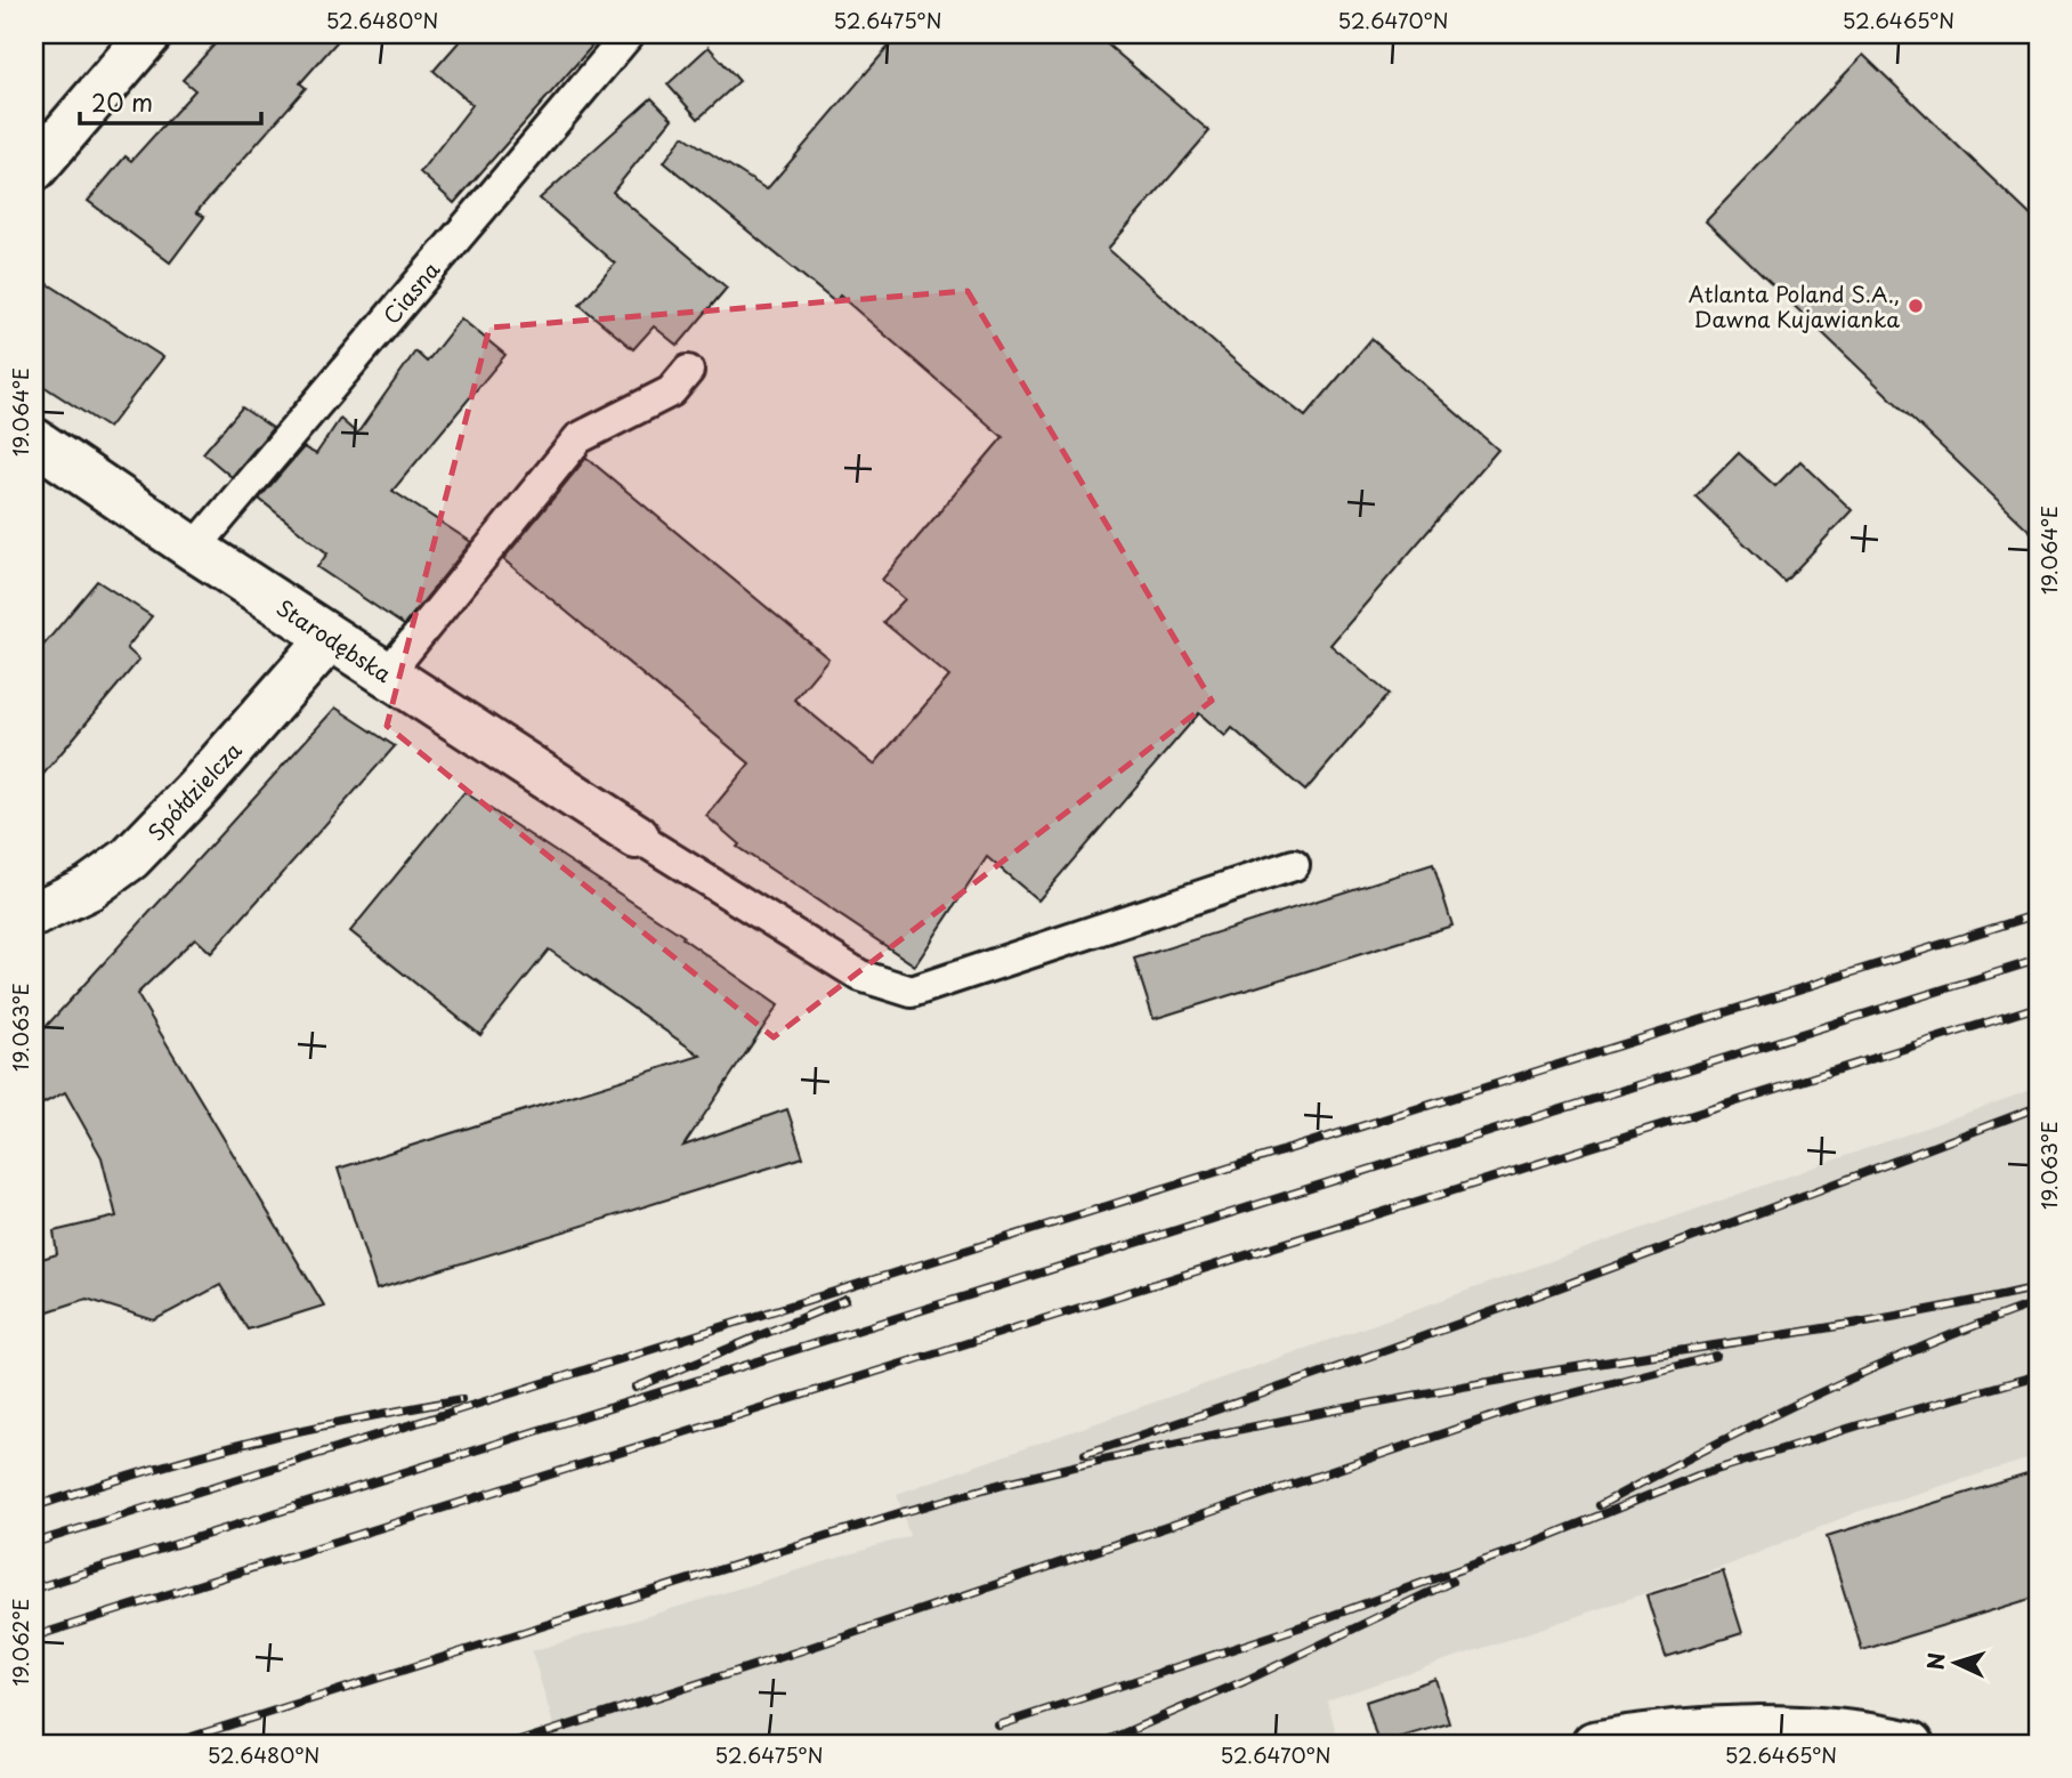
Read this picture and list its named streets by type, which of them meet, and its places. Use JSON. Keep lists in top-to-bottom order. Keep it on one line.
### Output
{"streets":{"street":["Starodębska","Spółdzielcza"],"lane":["Ciasna"]},"crossings":[["Ciasna","Starodębska"],["Starodębska","Spółdzielcza"]],"places":["Atlanta Poland S.A., Dawna Kujawianka"],"scale_bar":"20 m","north":"left","coordinates":["52.6480°N","52.6475°N","52.6470°N","52.6465°N","19.064°E","19.063°E","19.062°E"]}
